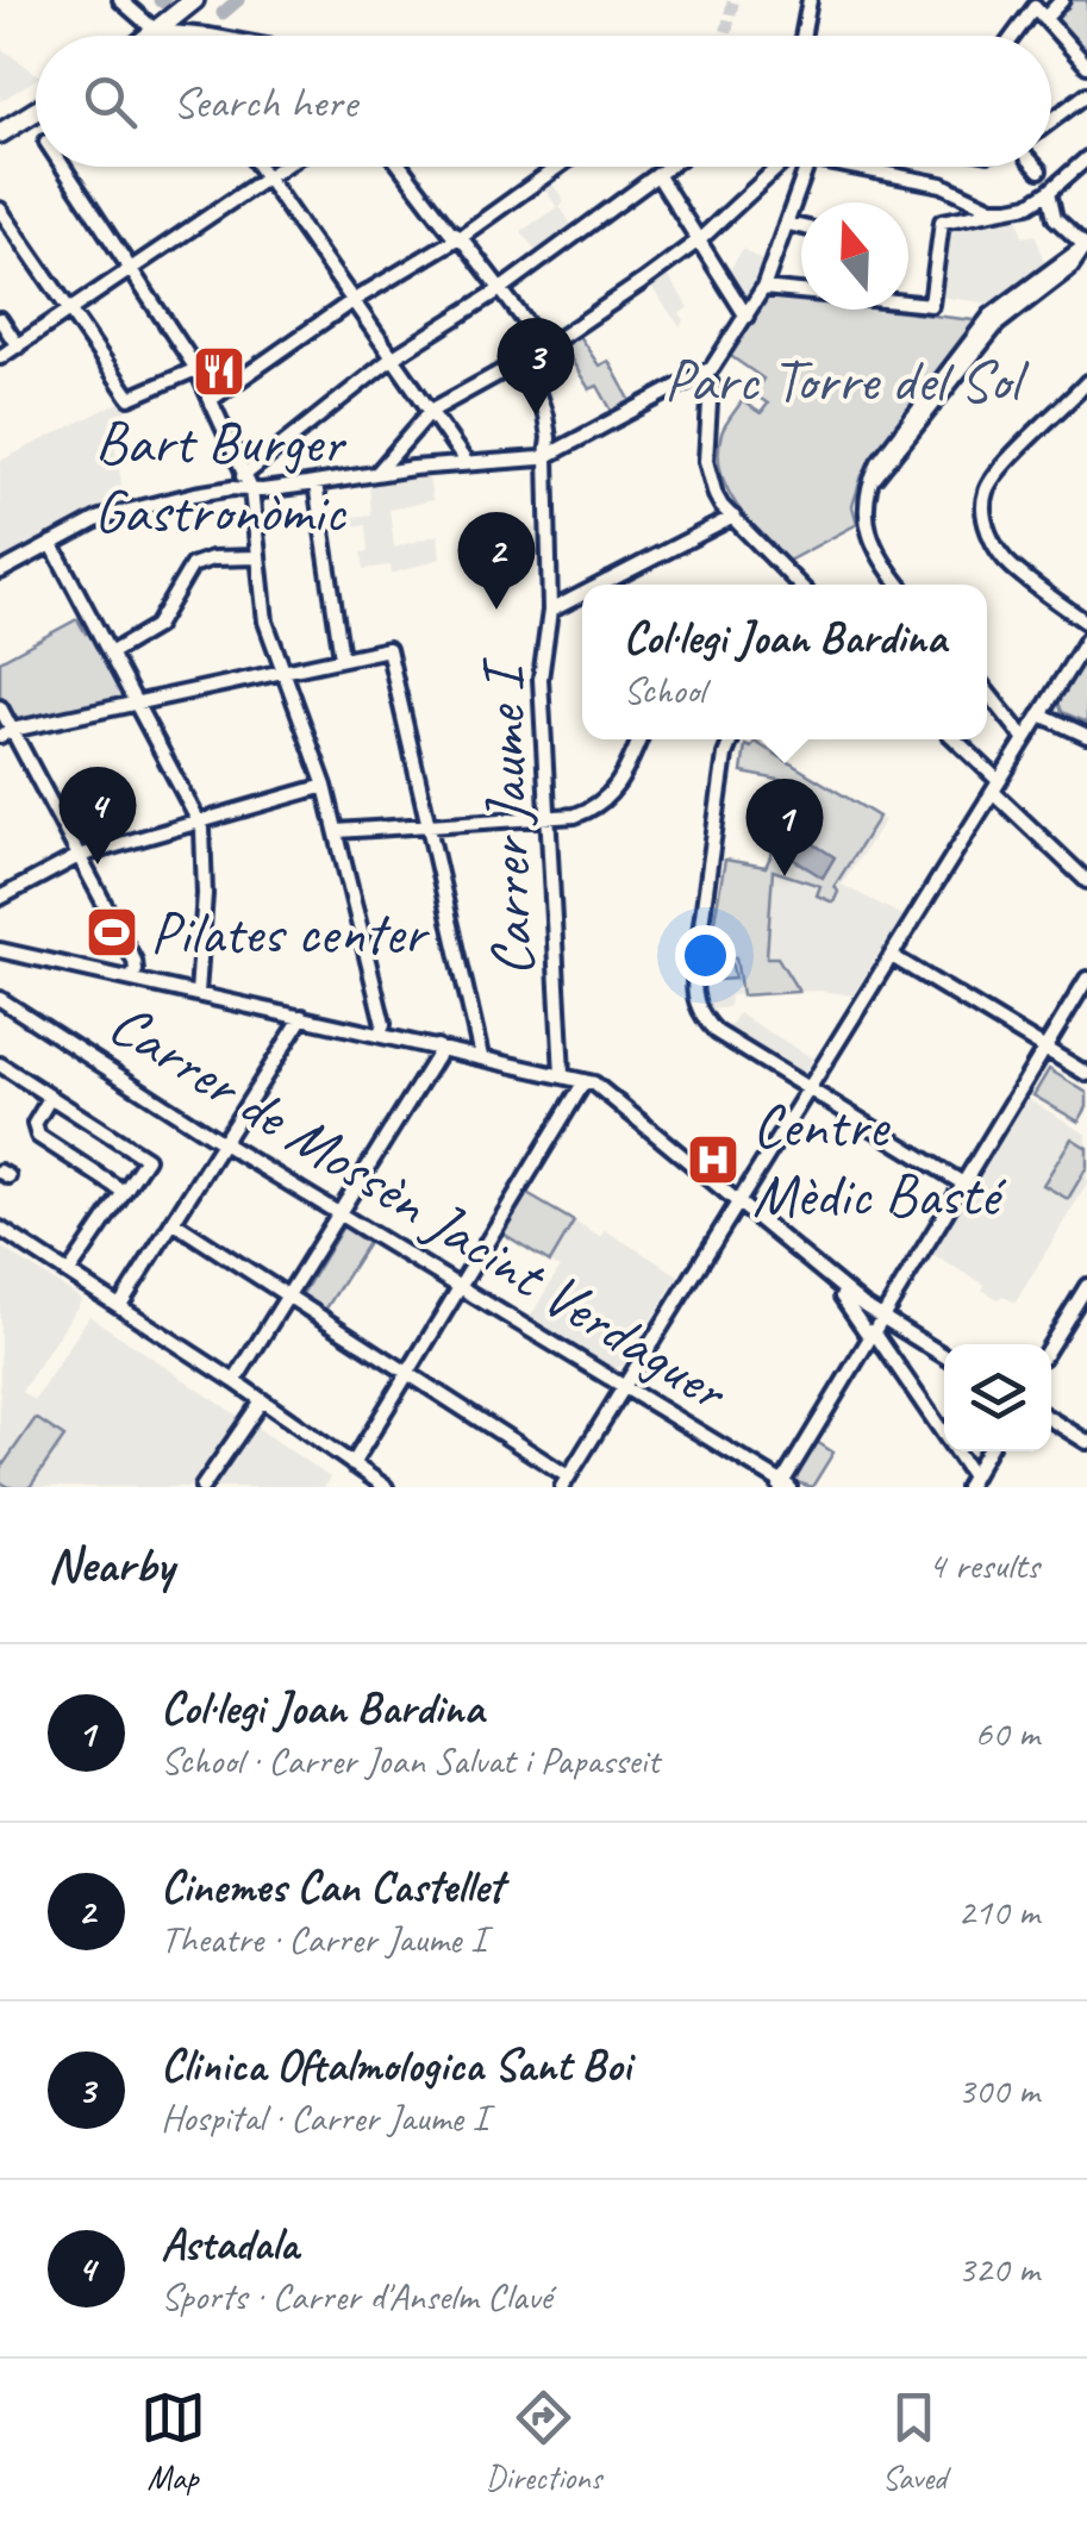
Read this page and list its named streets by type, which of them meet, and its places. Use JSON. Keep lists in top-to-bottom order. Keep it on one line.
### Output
{"streets":{"street":["Carrer Jaume I","Carrer de Mossèn Jacint Verdaguer"]},"parks":["Parc Torre del Sol"],"places":{"restaurant":["Bart Burger Gastronòmic"],"sports":["Pilates center"],"hospital":["Centre Mèdic Basté"]},"north":"top","page":{"search":"Search here","pins":["3","2","4","1"],"popup":["Col·legi Joan Bardina","School"],"heading":["Nearby","4 results"],"list":[{"mark":"1","name":"Col·legi Joan Bardina","note":"School · Carrer Joan Salvat i Papasseit","value":"60 m"},{"mark":"2","name":"Cinemes Can Castellet","note":"Theatre · Carrer Jaume I","value":"210 m"},{"mark":"3","name":"Clinica Oftalmologica Sant Boi","note":"Hospital · Carrer Jaume I","value":"300 m"},{"mark":"4","name":"Astadala","note":"Sports · Carrer d'Anselm Clavé","value":"320 m"}],"nav":["Map","Directions","Saved"]}}
